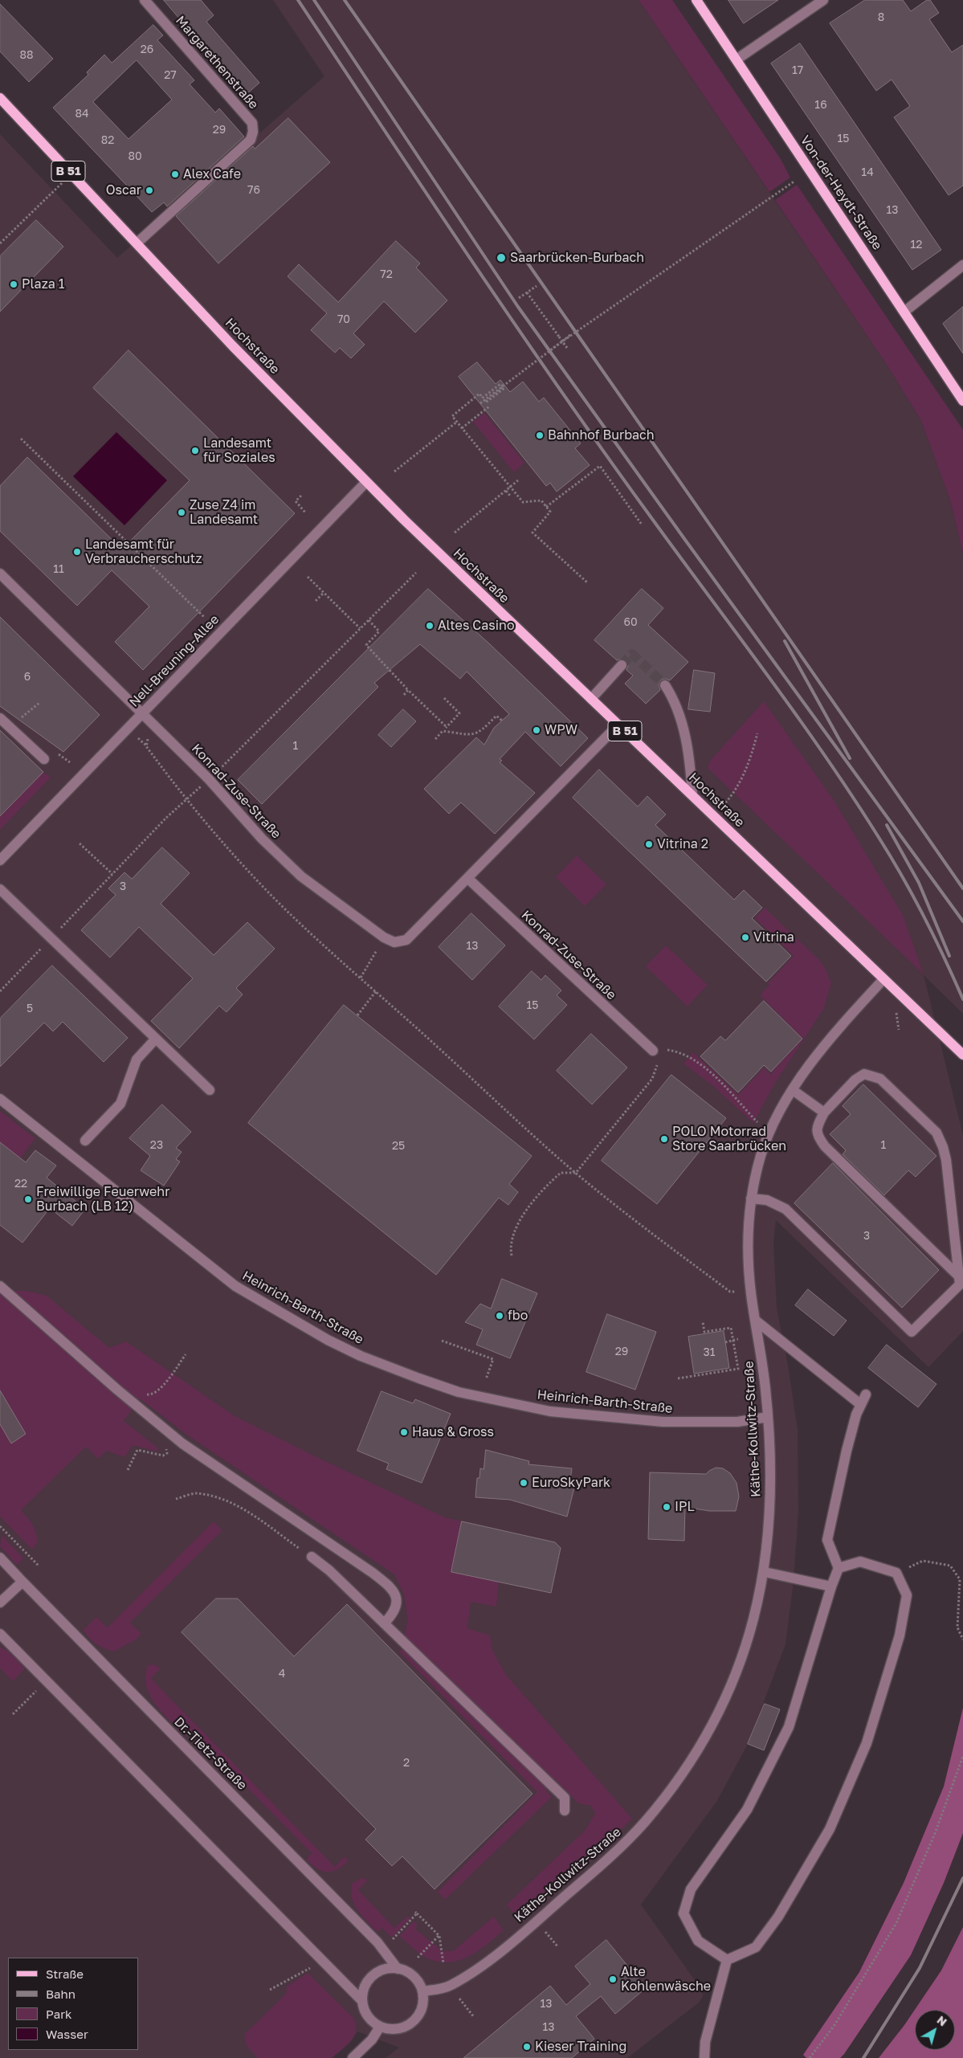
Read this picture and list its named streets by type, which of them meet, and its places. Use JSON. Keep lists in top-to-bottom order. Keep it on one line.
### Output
{"streets":{"main road":["B 51","Von-der-Heydt-Straße","Hochstraße"],"street":["Margarethenstraße","Nell-Breuning-Allee","Konrad-Zuse-Straße","Heinrich-Barth-Straße","Käthe-Kollwitz-Straße","Dr.-Tietz-Straße"]},"crossings":[["Margarethenstraße","Hochstraße"],["Hochstraße","Nell-Breuning-Allee"],["Hochstraße","Konrad-Zuse-Straße"],["Hochstraße","Käthe-Kollwitz-Straße"],["Nell-Breuning-Allee","Konrad-Zuse-Straße"],["Heinrich-Barth-Straße","Käthe-Kollwitz-Straße"],["Käthe-Kollwitz-Straße","Dr.-Tietz-Straße"]],"places":["Alex Cafe","Oscar","Saarbrücken-Burbach","Plaza 1","Bahnhof Burbach","Landesamt für Soziales","Zuse Z4 im Landesamt","Landesamt für Verbraucherschutz","Altes Casino","WPW","Vitrina 2","Vitrina","POLO Motorrad Store Saarbrücken","Freiwillige Feuerwehr Burbach (LB 12)","fbo","Haus & Gross","EuroSkyPark","IPL","Alte Kohlenwäsche","Kieser Training"],"house_numbers":["8","26","88","17","27","16","84","29","15","82","80","14","76","13","12","72","70","11","60","6","1","3","13","15","5","23","1","25","22","3","29","31","4","2","13","13"],"legend":["Straße","Bahn","Park","Wasser"],"north":"top right"}
